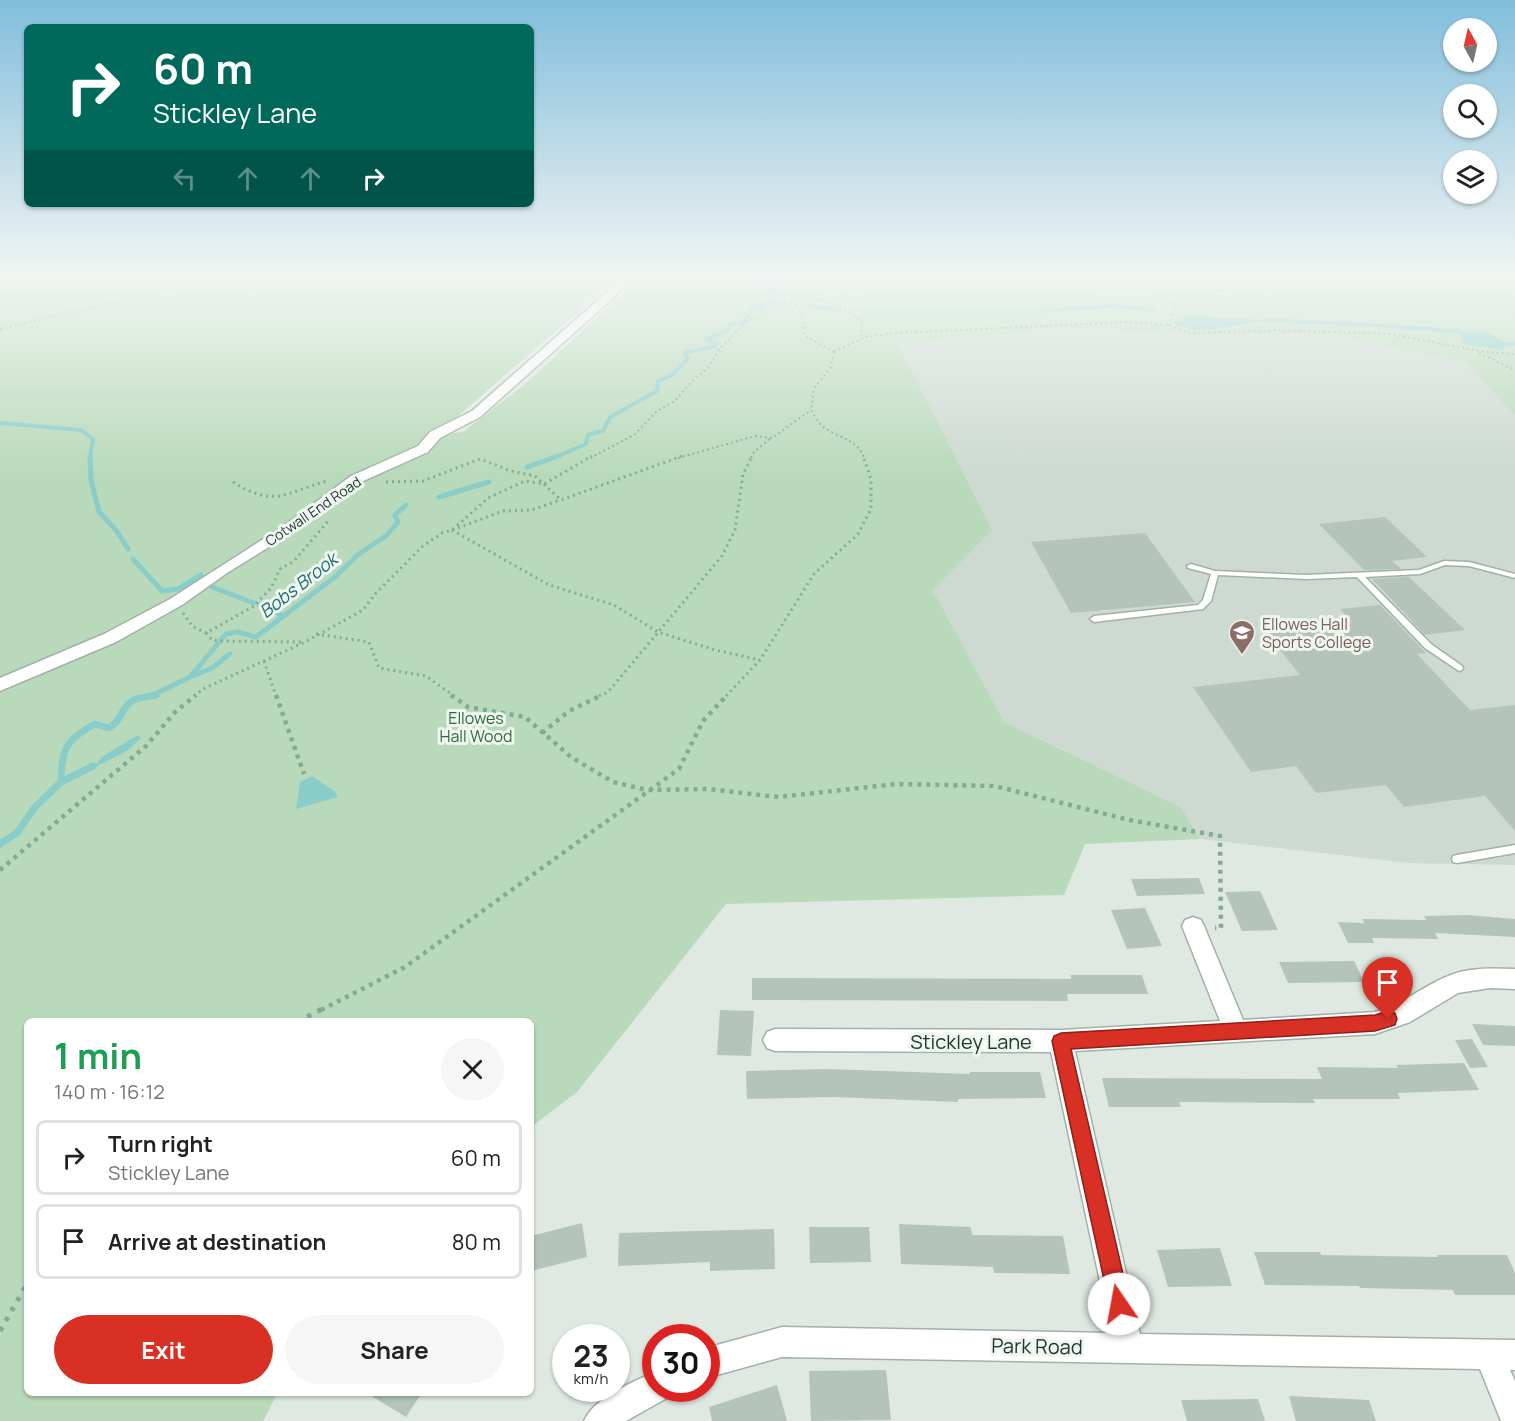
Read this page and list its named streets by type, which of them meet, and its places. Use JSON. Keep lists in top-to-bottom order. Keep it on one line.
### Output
{"streets":{"street":["Cotwall End Road","Stickley Lane","Park Road"]},"water":["Bobs Brook"],"parks":["Ellowes Hall Wood"],"places":{"school or university":["Ellowes Hall Sports College"]},"north":"top","page":{"turn":["60 m","Stickley Lane"],"heading":["1 min","140 m · 16:12"],"list":[{"name":"Turn right","note":"Stickley Lane","value":"60 m"},{"name":"Arrive at destination","value":"80 m"}],"buttons":["Exit","Share"],"speed":"23 km/h","limit":"30"}}
